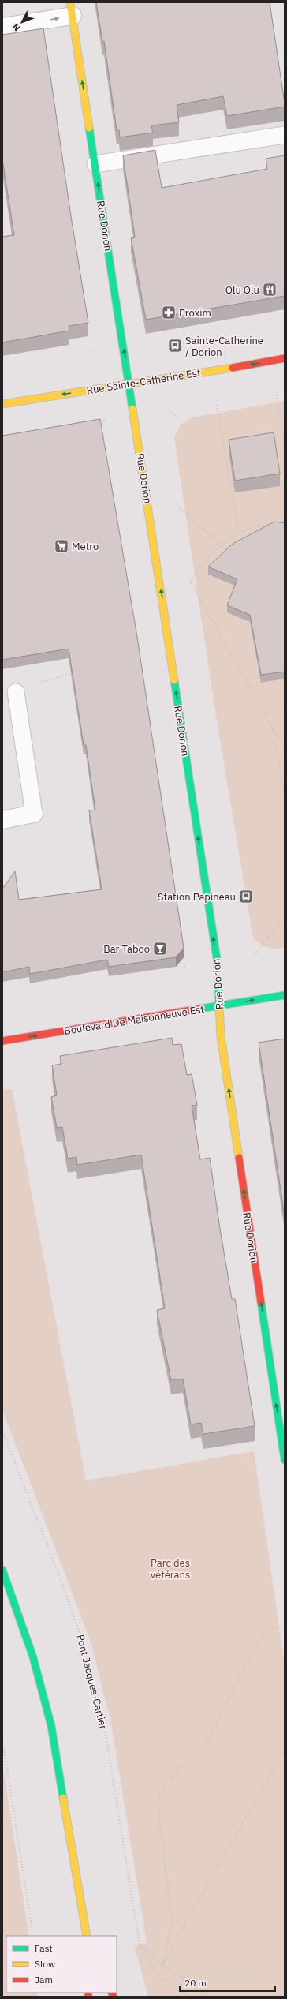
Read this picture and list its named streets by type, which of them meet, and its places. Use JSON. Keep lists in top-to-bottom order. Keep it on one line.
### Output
{"streets":{"street":["Rue Dorion","Rue Sainte-Catherine Est","Boulevard De Maisonneuve Est"],"path":["Pont Jacques-Cartier"]},"crossings":[["Rue Dorion","Rue Sainte-Catherine Est"],["Rue Dorion","Boulevard De Maisonneuve Est"]],"one_way":["Rue Dorion","Rue Sainte-Catherine Est","Boulevard De Maisonneuve Est"],"parks":["Parc des vétérans"],"places":{"restaurant":["Olu Olu"],"pharmacy":["Proxim"],"bus stop":["Sainte-Catherine / Dorion","Station Papineau"],"supermarket":["Metro"],"bar":["Bar Taboo"]},"legend":["Fast","Slow","Jam"],"scale_bar":"20 m","north":"bottom left"}
